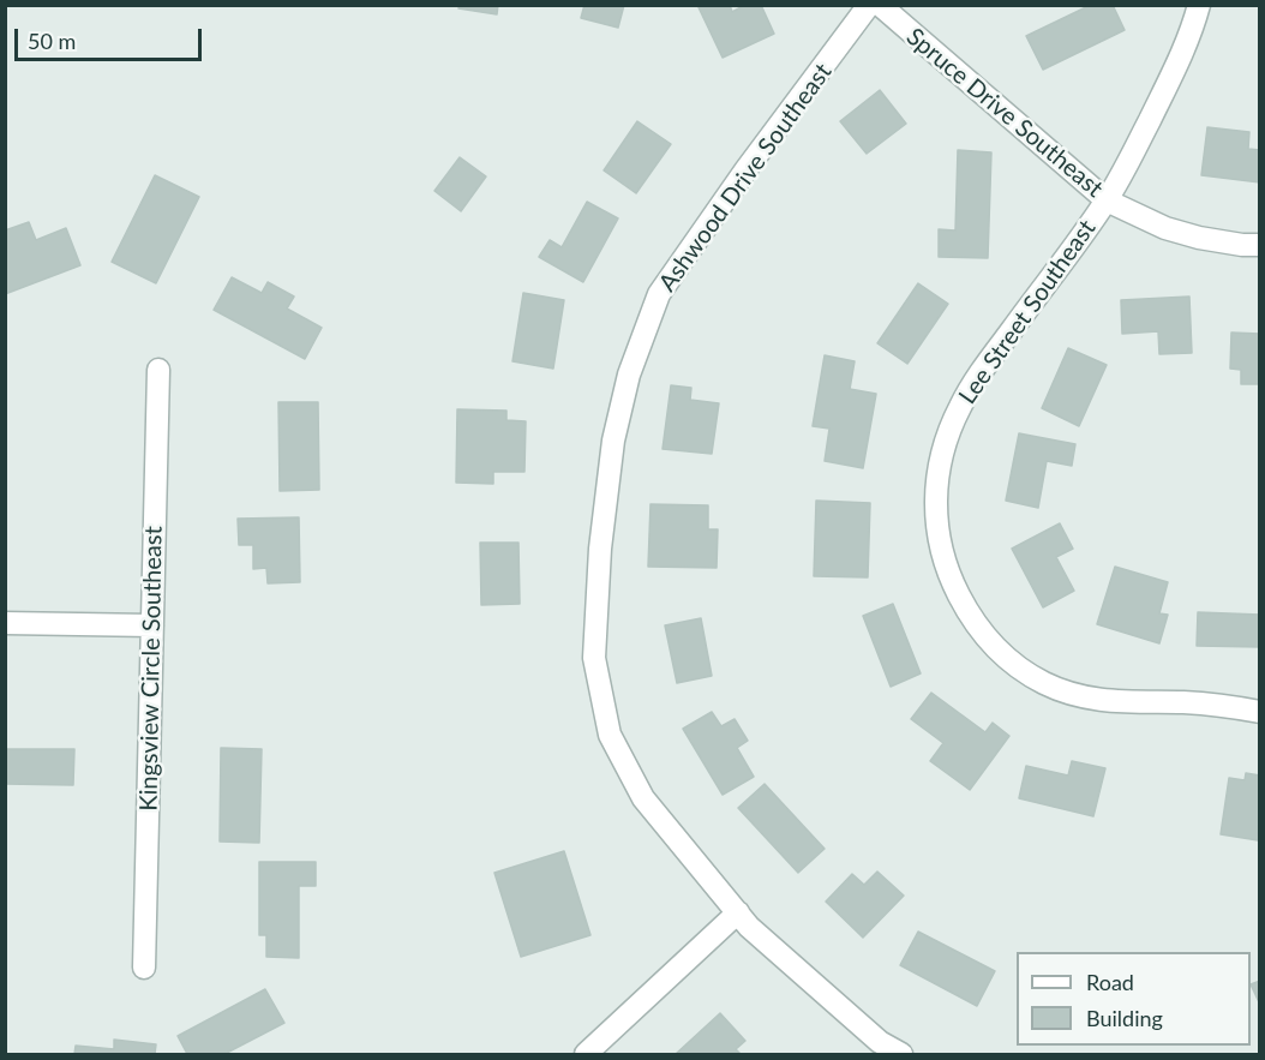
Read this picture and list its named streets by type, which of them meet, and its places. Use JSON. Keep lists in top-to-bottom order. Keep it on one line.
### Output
{"streets":{"street":["Spruce Drive Southeast","Ashwood Drive Southeast","Lee Street Southeast","Kingsview Circle Southeast"]},"crossings":[["Spruce Drive Southeast","Lee Street Southeast"]],"legend":["Road","Building"],"scale_bar":"50 m"}
